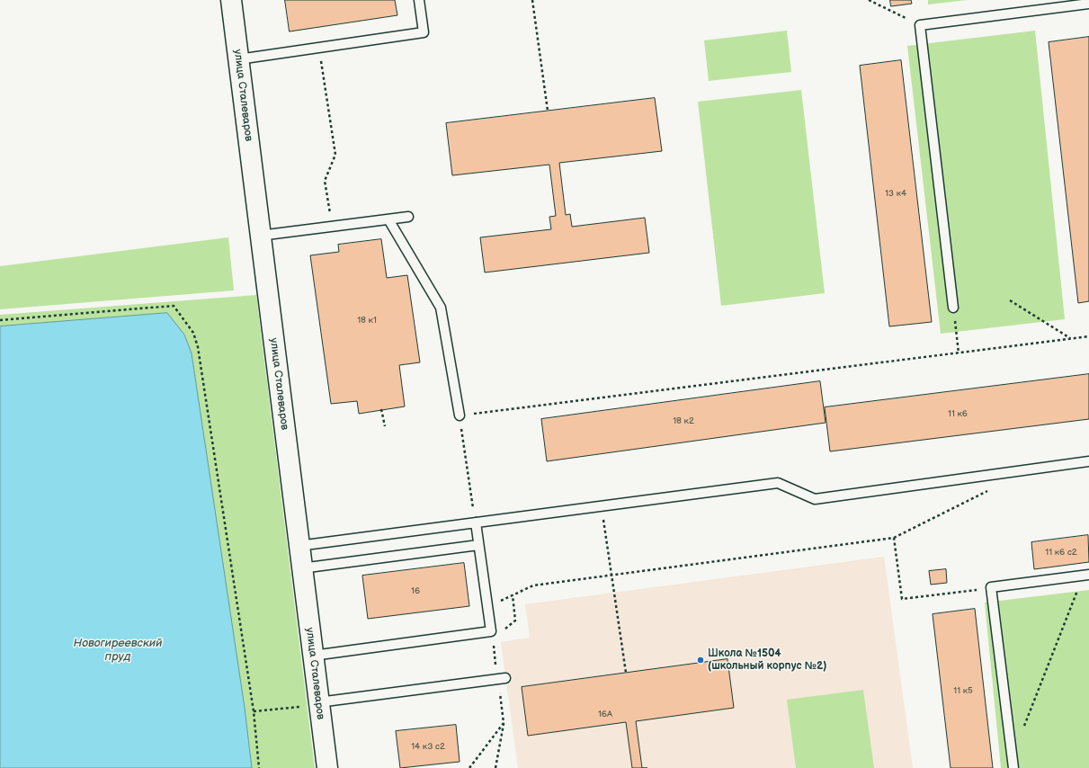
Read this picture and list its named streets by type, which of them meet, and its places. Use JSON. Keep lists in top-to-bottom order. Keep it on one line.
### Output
{"streets":{"main road":["улица Сталеваров"]},"water":["Новогиреевский пруд"],"places":["Школа №1504 (школьный корпус №2)"],"house_numbers":["13 к4","18 к1","11 к6","18 к2","11 к6 с2","16","11 к5","16А","14 к3 с2"]}
